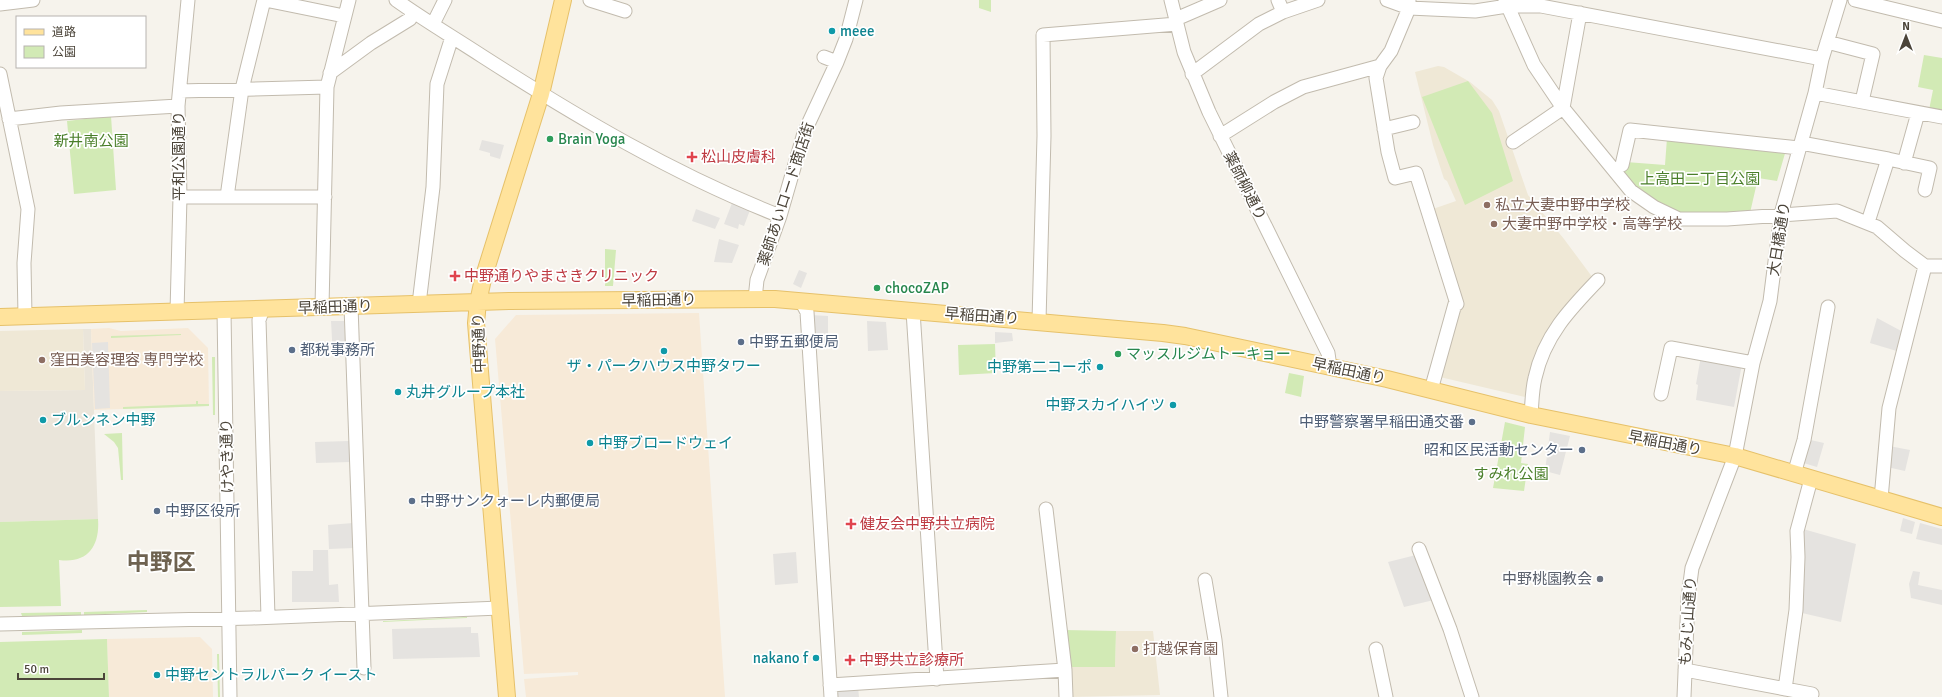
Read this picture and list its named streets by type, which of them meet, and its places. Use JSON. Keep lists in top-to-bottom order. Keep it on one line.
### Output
{"streets":{"main road":["早稲田通り","中野通り"],"street":["平和公園通り","薬師柳通り","薬師あいロード商店街","大日橋通り","けやき通り","もみじ山通り"]},"crossings":[["平和公園通り","早稲田通り"],["薬師柳通り","早稲田通り"],["薬師あいロード商店街","早稲田通り"],["大日橋通り","早稲田通り"],["大日橋通り","もみじ山通り"],["早稲田通り","中野通り"],["早稲田通り","けやき通り"],["早稲田通り","もみじ山通り"]],"districts":["中野区"],"parks":["新井南公園","上高田二丁目公園","すみれ公園"],"places":{"other":["meee","Brain Yoga","私立大妻中野中学校","大妻中野中学校・高等学校","chocoZAP","中野五郵便局","都税事務所","ザ・パークハウス中野タワー","マッスルジムトーキョー","窪田美容理容 専門学校","中野第二コーポ","丸井グループ本社","中野スカイハイツ","ブルンネン中野","中野警察署早稲田通交番","中野ブロードウェイ","昭和区民活動センター","中野サンクォーレ内郵便局","中野区役所","中野桃園教会","打越保育園","nakano f","中野セントラルパーク イースト"],"health":["松山皮膚科","中野通りやまさきクリニック","健友会中野共立病院","中野共立診療所"]},"legend":["道路","公園"],"scale_bar":"50 m","north":"top"}
